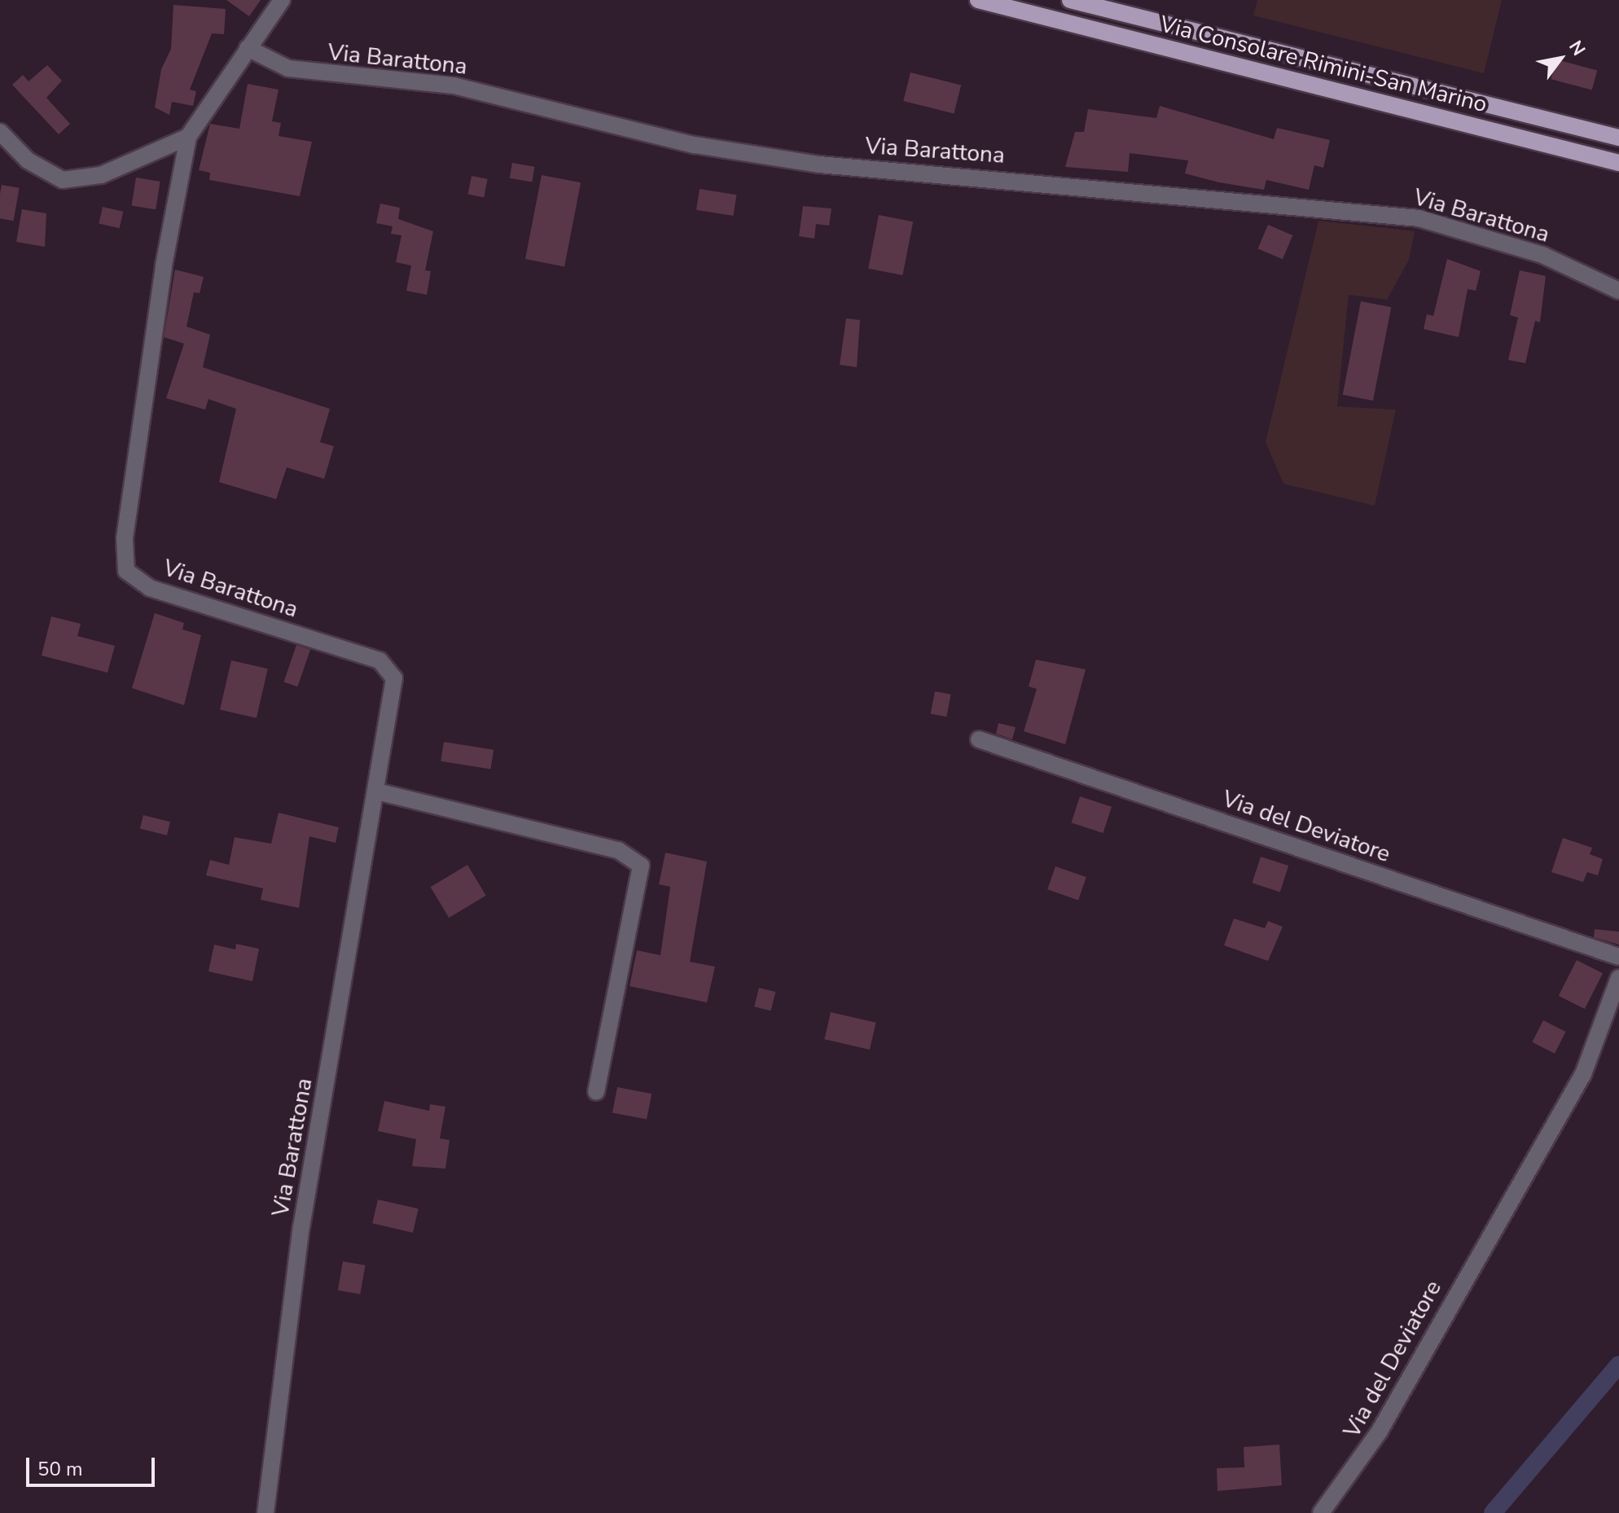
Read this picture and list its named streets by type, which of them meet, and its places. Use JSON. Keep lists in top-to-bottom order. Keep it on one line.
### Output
{"streets":{"main road":["Via Consolare Rimini-San Marino"],"street":["Via Barattona","Via del Deviatore"]},"scale_bar":"50 m","north":"top right"}
